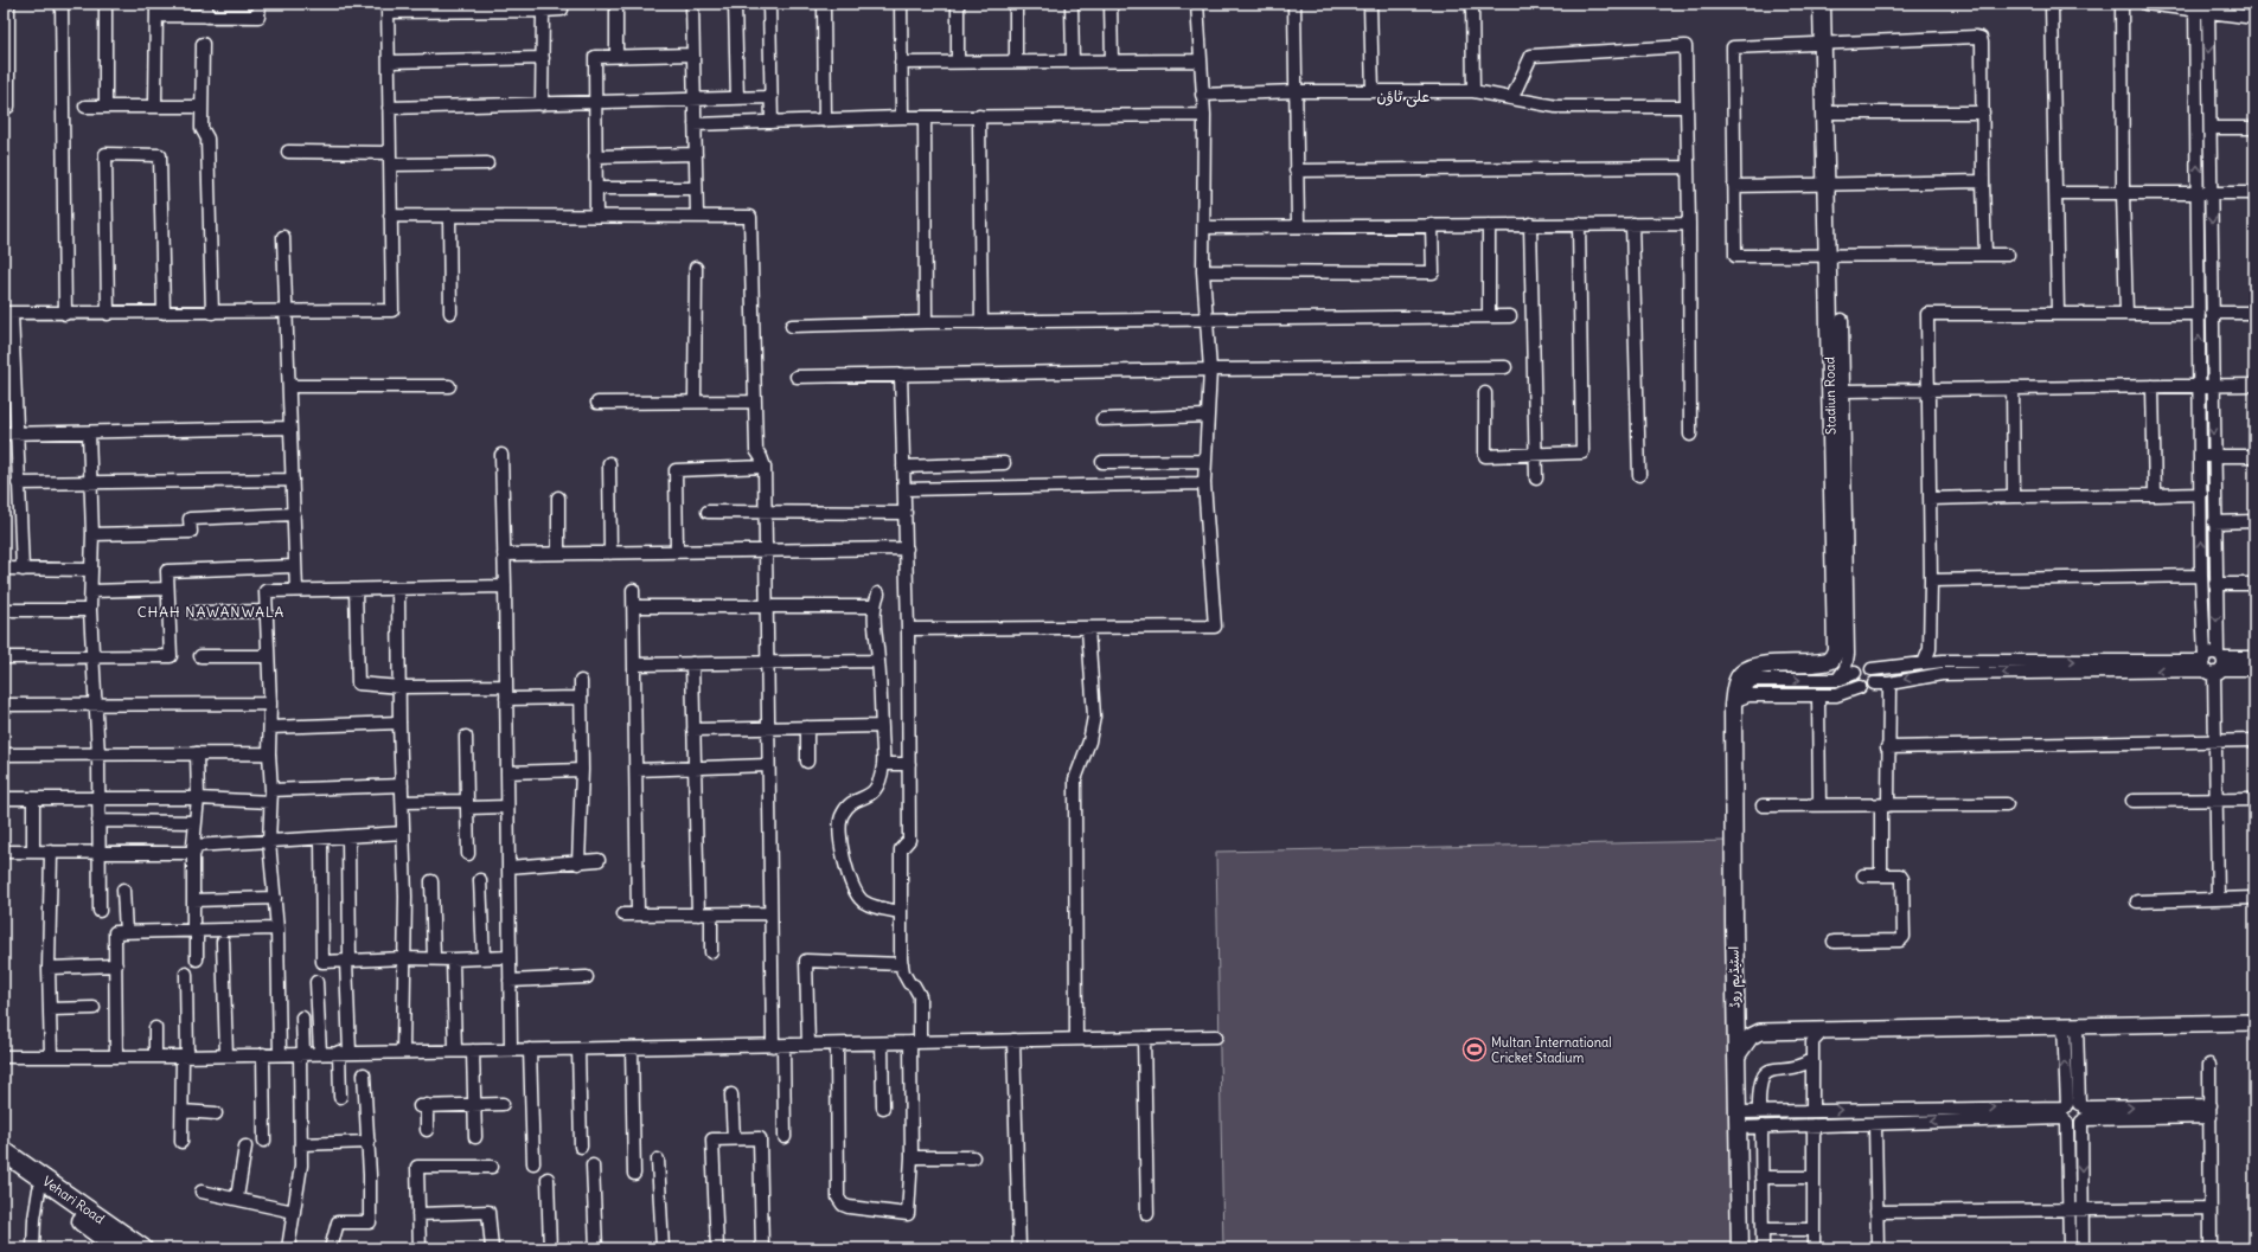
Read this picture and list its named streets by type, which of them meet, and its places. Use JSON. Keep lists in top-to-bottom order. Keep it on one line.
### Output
{"streets":{"main road":["Stadiun Road","اسٹیڈیم روڈ","Vehari Road"]},"crossings":[["Stadiun Road","اسٹیڈیم روڈ"]],"districts":["علی ٹاؤن","CHAH NAWANWALA"],"places":{"sports":["Multan International Cricket Stadium"]}}
